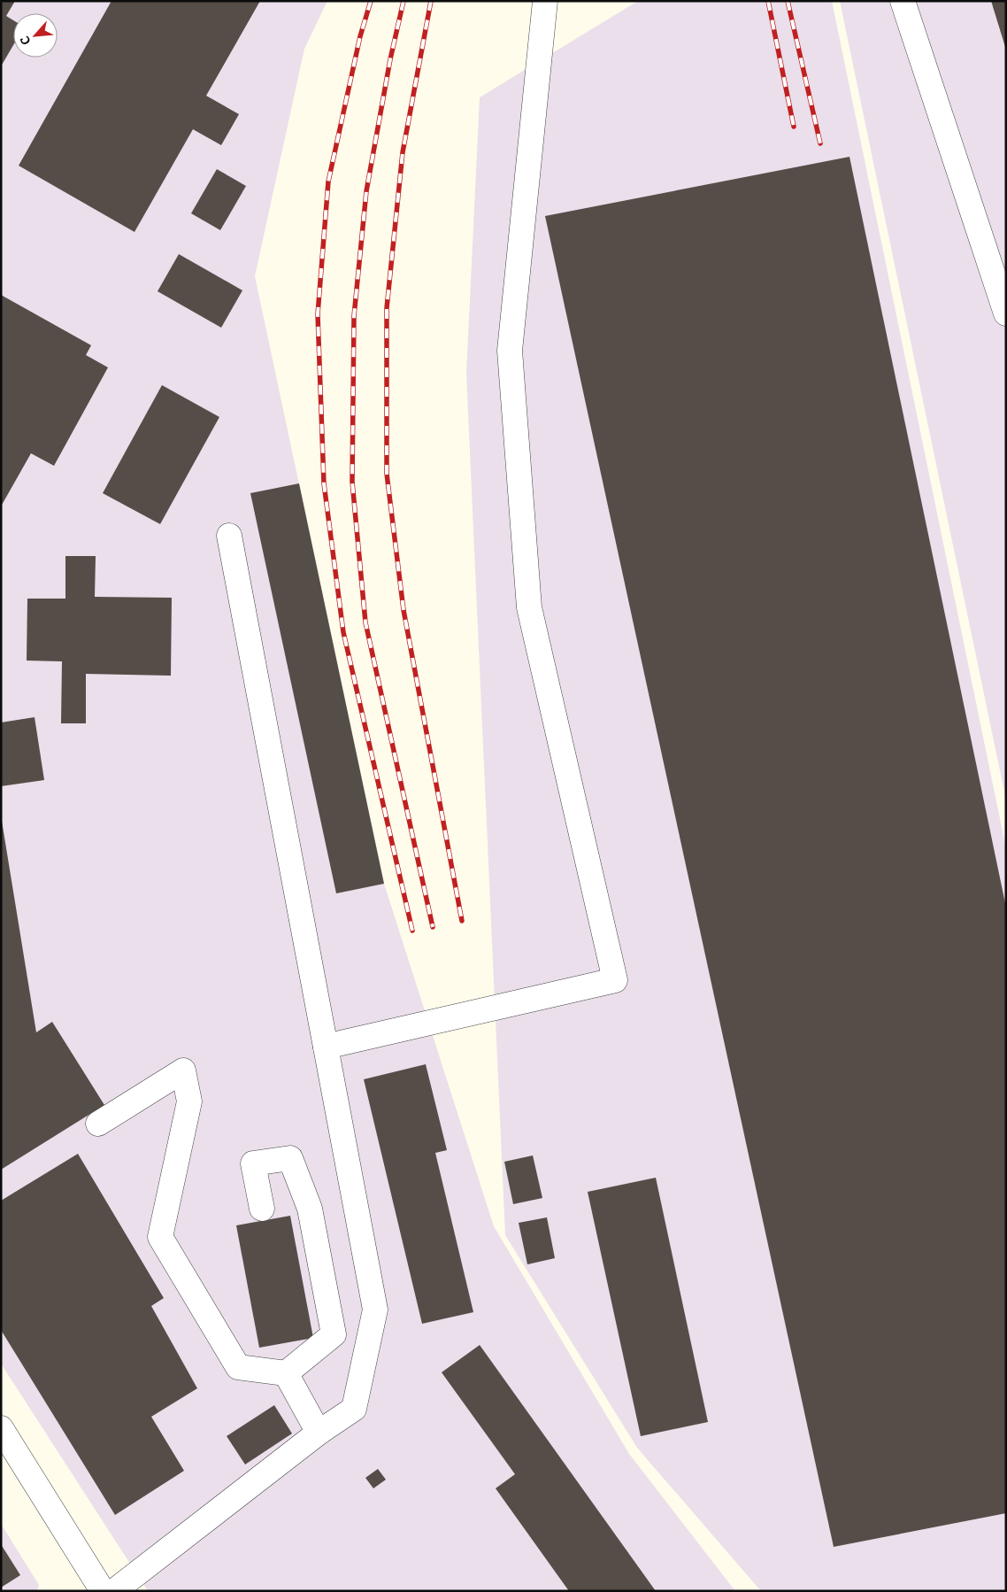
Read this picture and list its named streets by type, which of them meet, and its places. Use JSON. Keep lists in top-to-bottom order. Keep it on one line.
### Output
{"north":"bottom left"}
